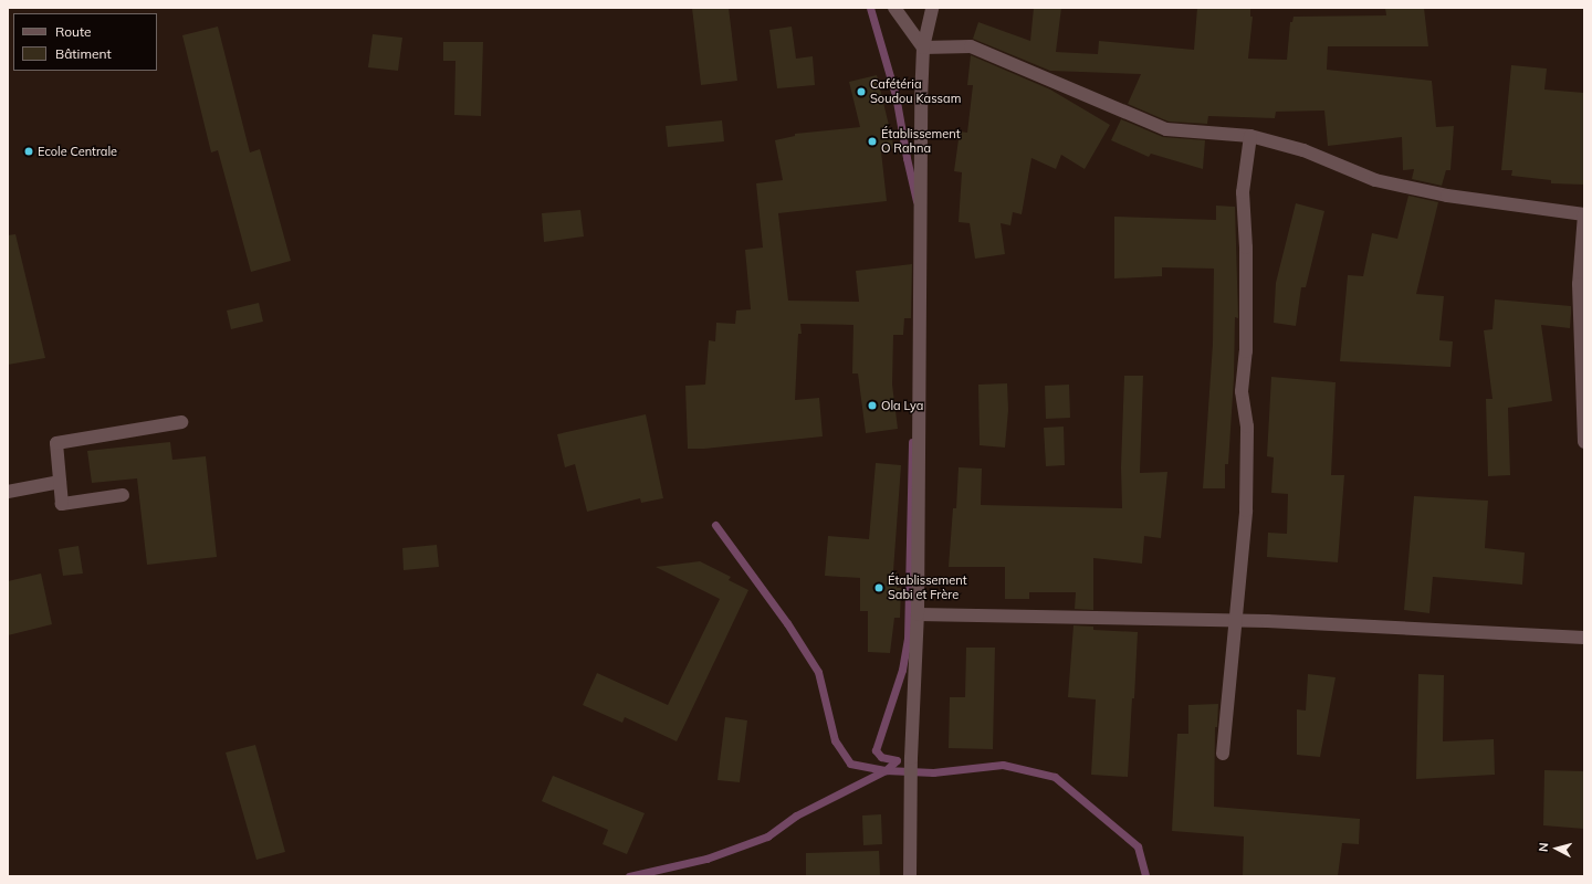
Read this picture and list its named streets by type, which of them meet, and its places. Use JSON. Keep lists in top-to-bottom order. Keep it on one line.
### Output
{"places":["Cafétéria Soudou Kassam","Établissement O Rahna","Ecole Centrale","Ola Lya","Établissement Sabi et Frère"],"legend":["Route","Bâtiment"],"north":"left"}
